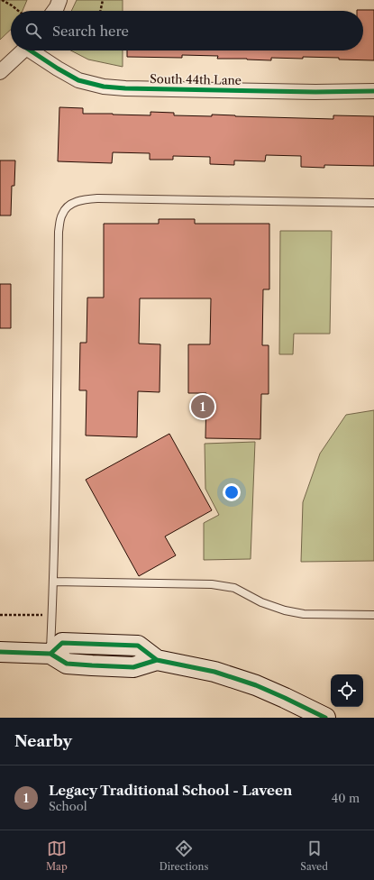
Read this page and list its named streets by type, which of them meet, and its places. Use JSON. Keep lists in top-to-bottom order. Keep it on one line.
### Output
{"streets":{"street":["South 44th Lane"]},"page":{"search":"Search here","pins":"1","heading":"Nearby","list":[{"mark":"1","name":"Legacy Traditional School - Laveen","note":"School","value":"40 m"}],"nav":["Map","Directions","Saved"]}}
